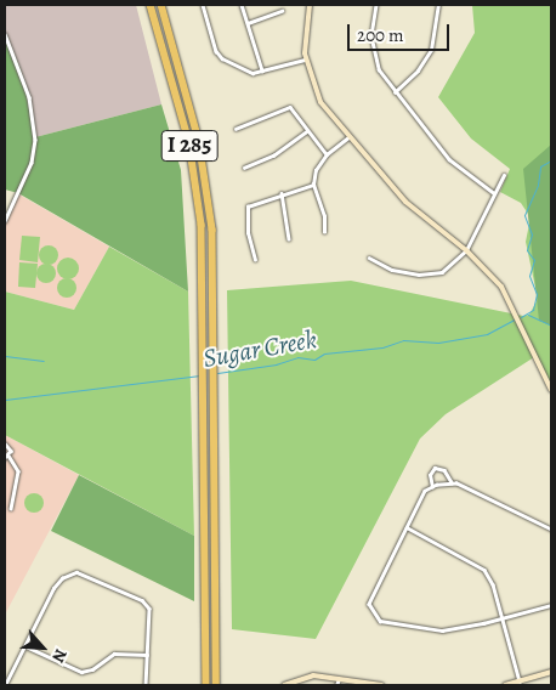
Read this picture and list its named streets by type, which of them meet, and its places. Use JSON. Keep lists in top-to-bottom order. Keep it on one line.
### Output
{"streets":{"highway":["I 285"]},"water":["Sugar Creek"],"scale_bar":"200 m","north":"bottom right"}
